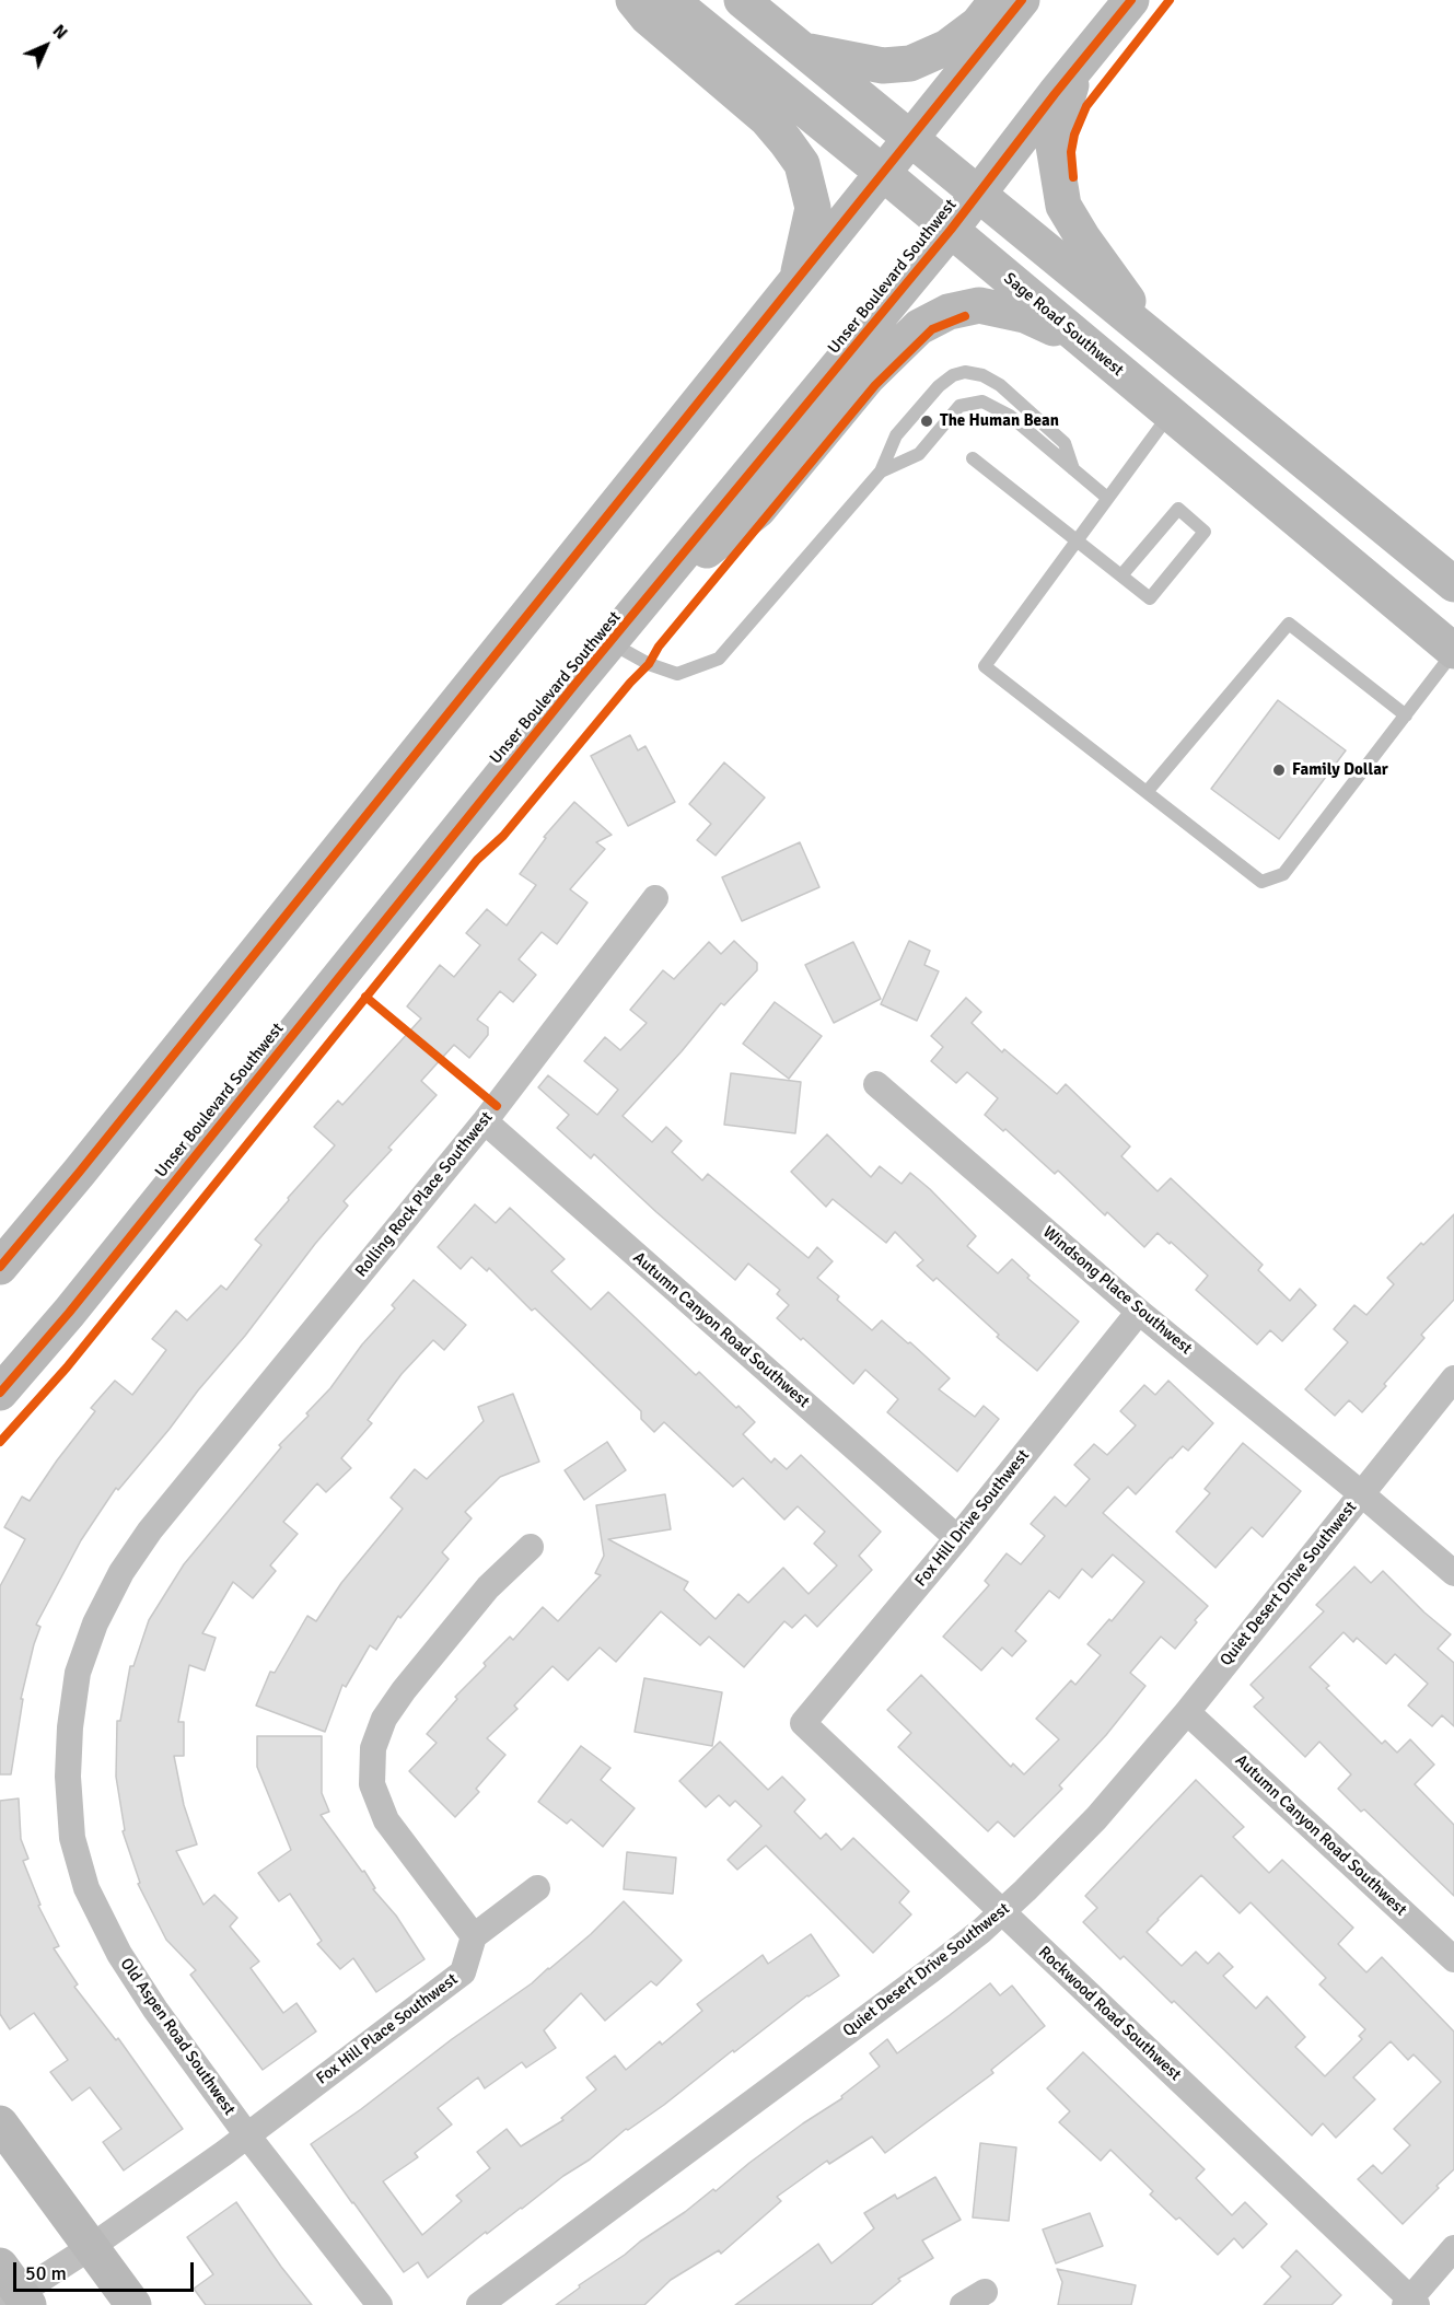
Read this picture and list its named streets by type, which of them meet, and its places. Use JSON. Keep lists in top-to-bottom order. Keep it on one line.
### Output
{"streets":{"main road":["Unser Boulevard Southwest","Sage Road Southwest"],"street":["Rolling Rock Place Southwest","Windsong Place Southwest","Autumn Canyon Road Southwest","Fox Hill Drive Southwest","Quiet Desert Drive Southwest","Rockwood Road Southwest","Fox Hill Place Southwest","Old Aspen Road Southwest"]},"crossings":[["Unser Boulevard Southwest","Sage Road Southwest"],["Rolling Rock Place Southwest","Autumn Canyon Road Southwest"],["Rolling Rock Place Southwest","Old Aspen Road Southwest"],["Windsong Place Southwest","Fox Hill Drive Southwest"],["Windsong Place Southwest","Quiet Desert Drive Southwest"],["Autumn Canyon Road Southwest","Fox Hill Drive Southwest"],["Autumn Canyon Road Southwest","Quiet Desert Drive Southwest"],["Fox Hill Drive Southwest","Rockwood Road Southwest"],["Quiet Desert Drive Southwest","Rockwood Road Southwest"],["Fox Hill Place Southwest","Old Aspen Road Southwest"]],"places":["The Human Bean","Family Dollar"],"scale_bar":"50 m","north":"top right"}
